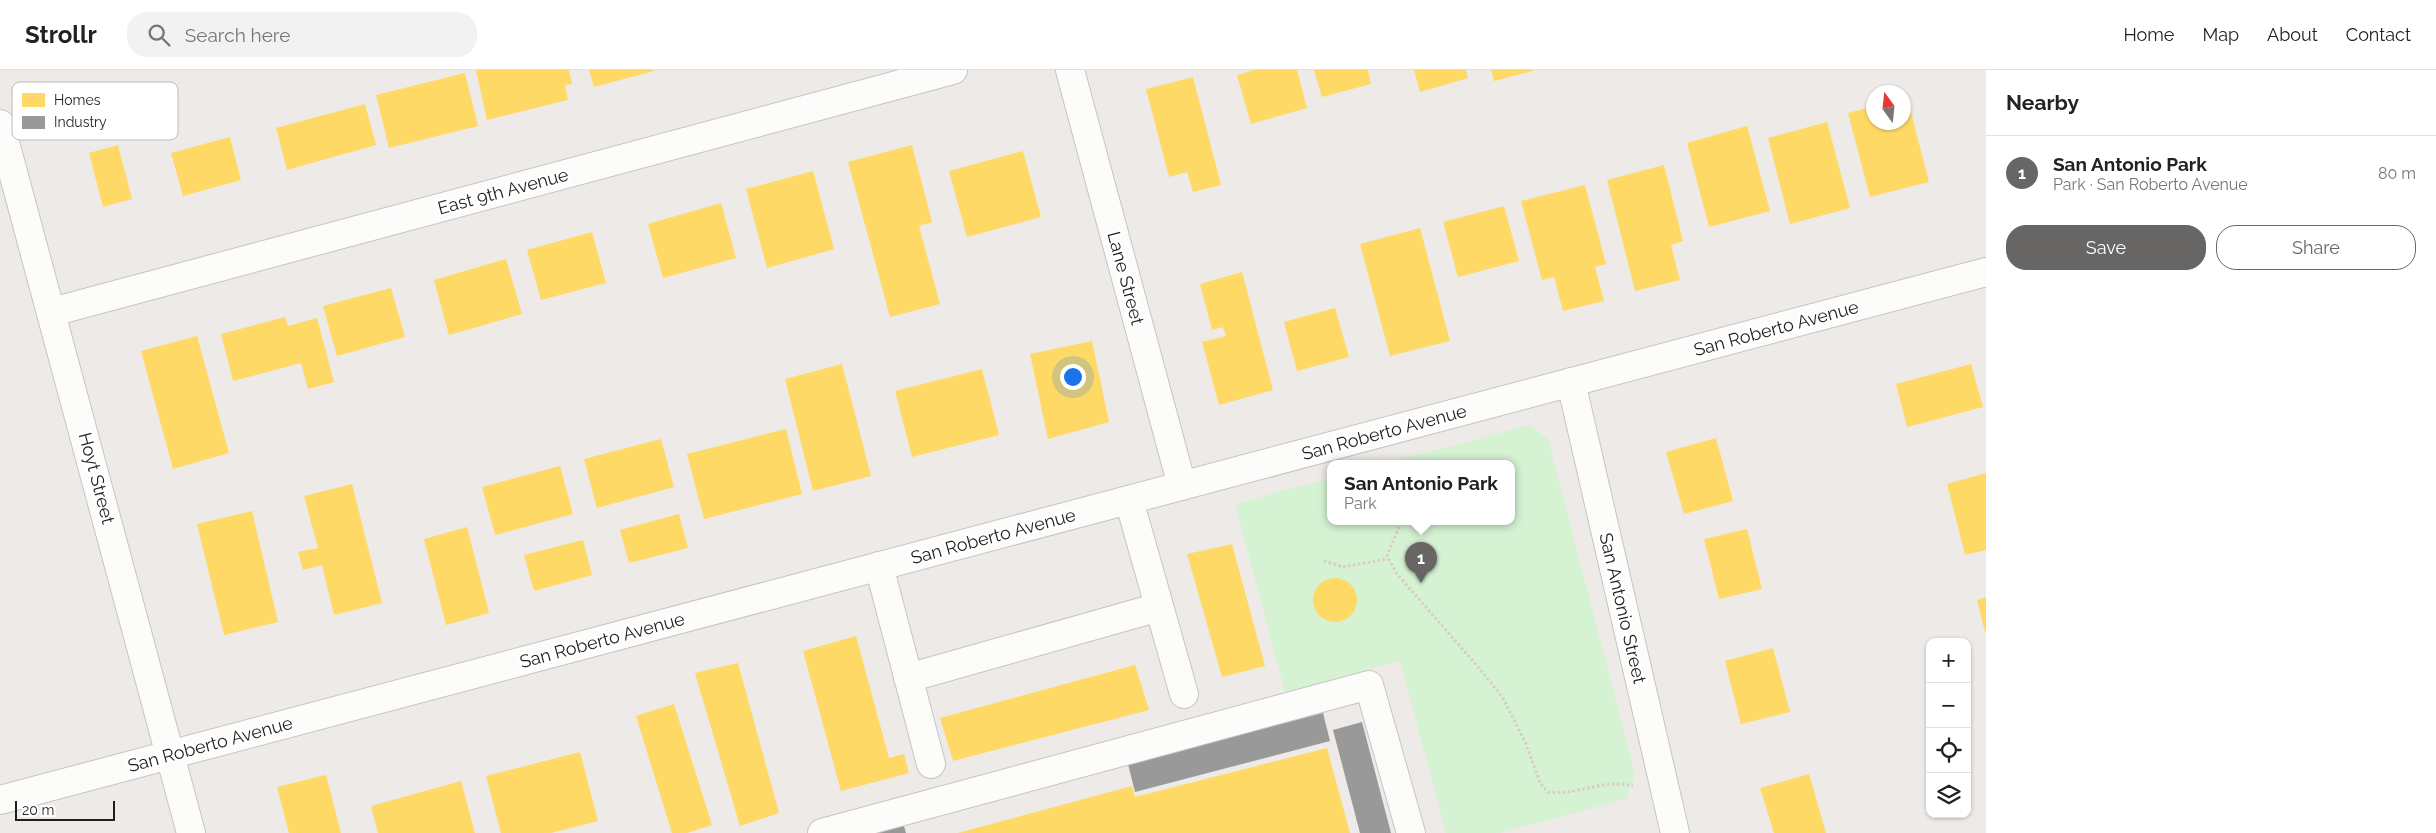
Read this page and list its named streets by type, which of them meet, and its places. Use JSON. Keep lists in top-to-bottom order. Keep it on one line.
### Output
{"streets":{"street":["East 9th Avenue","Lane Street","San Roberto Avenue","Hoyt Street","San Antonio Street"]},"crossings":[["East 9th Avenue","Hoyt Street"],["Lane Street","San Roberto Avenue"],["San Roberto Avenue","Hoyt Street"],["San Roberto Avenue","San Antonio Street"]],"legend":["Homes","Industry"],"scale_bar":"20 m","north":"top","page":{"header":"Strollr","search":"Search here","nav":["Home","Map","About","Contact"],"heading":"Nearby","list":[{"mark":"1","name":"San Antonio Park","note":"Park · San Roberto Avenue","value":"80 m"}],"buttons":["Save","Share"],"popup":["San Antonio Park","Park"],"pins":"1","map_buttons":["+","−"],"scale":"20 m"}}
